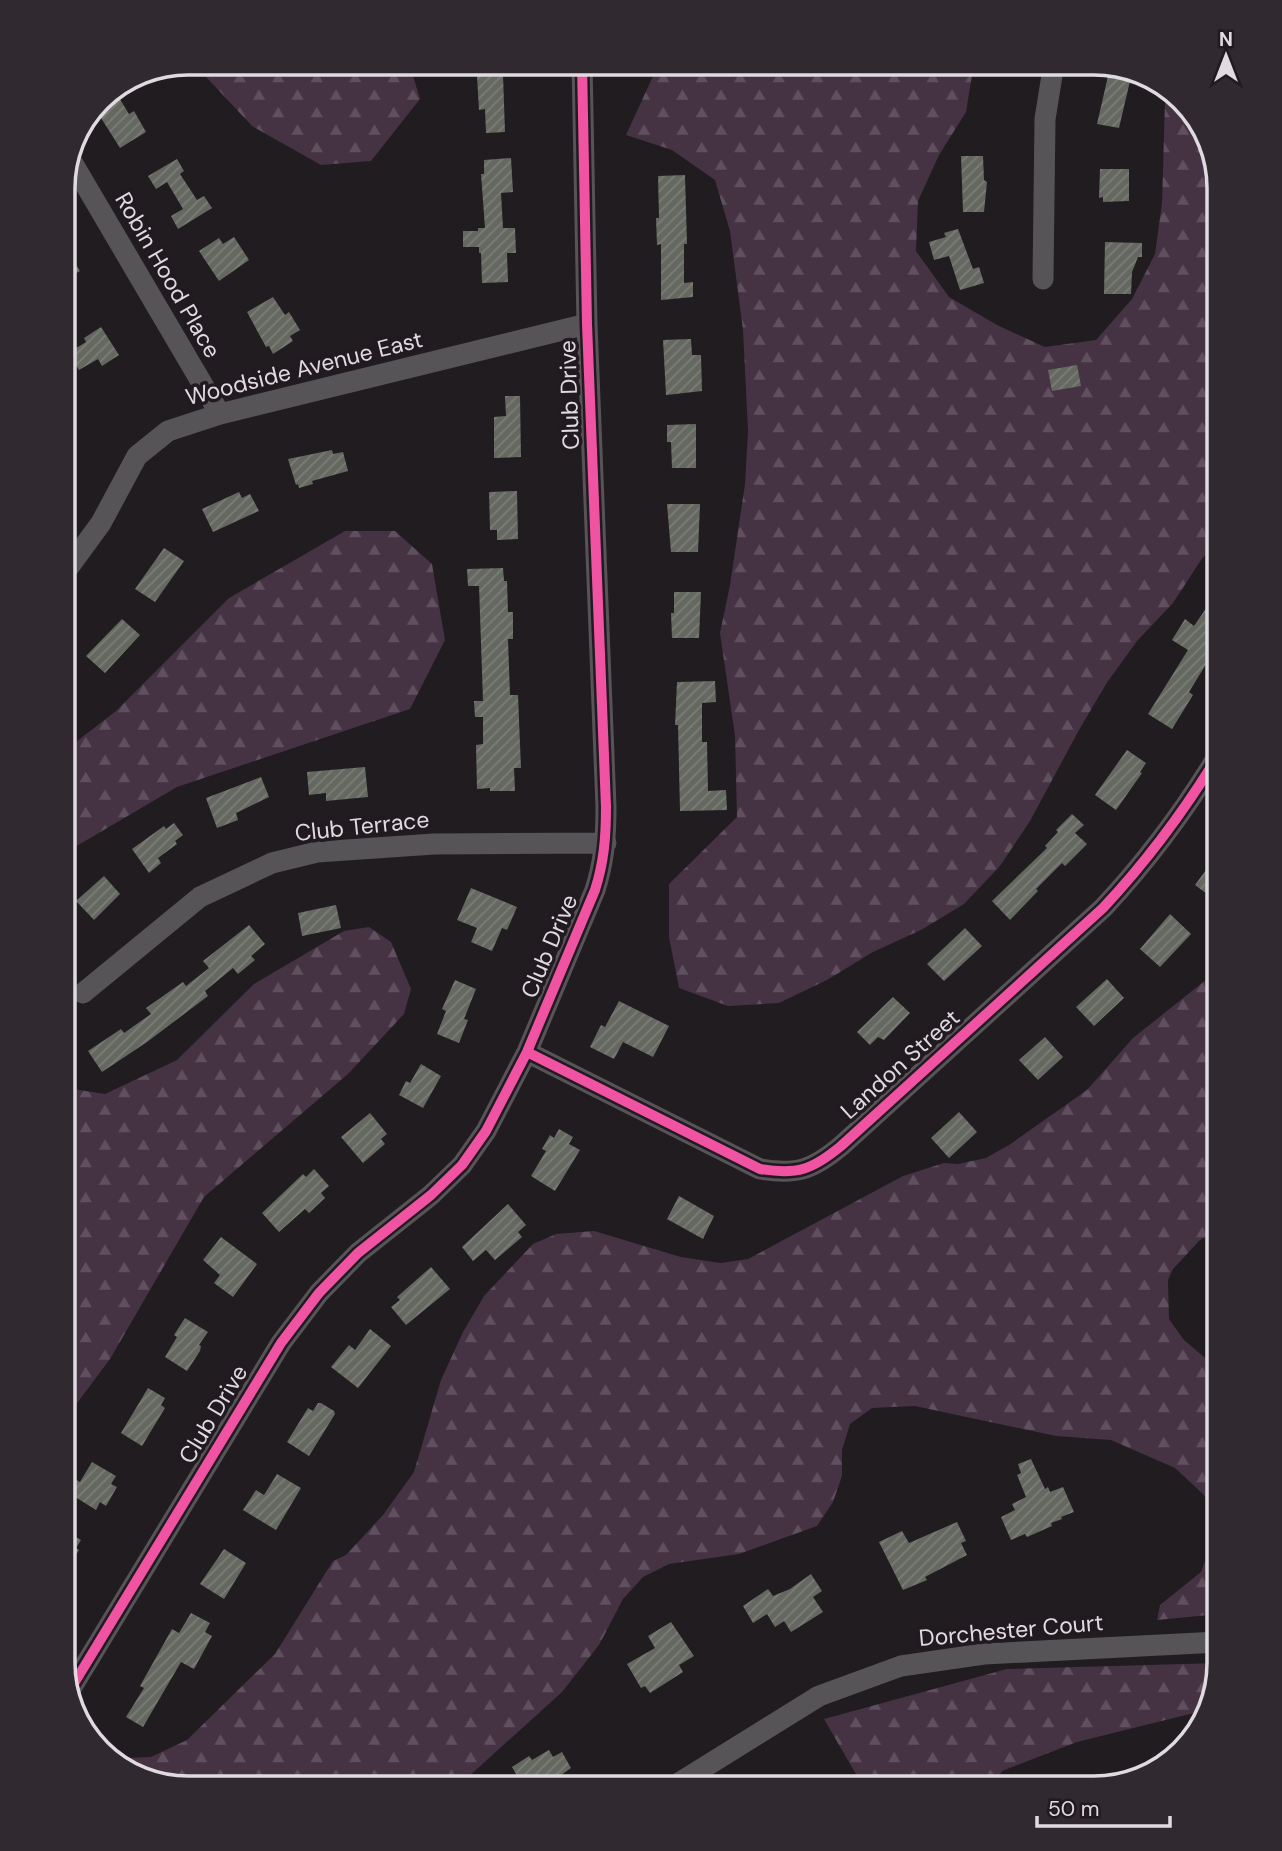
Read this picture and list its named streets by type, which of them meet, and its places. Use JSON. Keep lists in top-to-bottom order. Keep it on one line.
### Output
{"streets":{"street":["Robin Hood Place","Woodside Avenue East","Club Drive","Club Terrace","Landon Street","Dorchester Court"]},"crossings":[["Robin Hood Place","Woodside Avenue East"],["Woodside Avenue East","Club Drive"],["Club Drive","Club Terrace"],["Club Drive","Landon Street"]],"scale_bar":"50 m","north":"top"}
